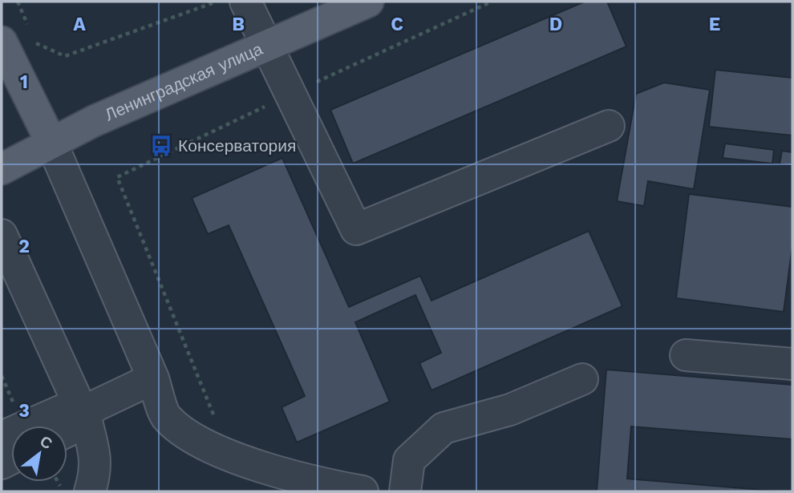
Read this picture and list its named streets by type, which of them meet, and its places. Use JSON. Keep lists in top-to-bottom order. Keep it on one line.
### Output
{"streets":{"main road":["Ленинградская улица"]},"places":{"bus stop":["Консерватория"]},"north":"top right","grid":{"columns":["A","B","C","D","E"],"rows":["1","2","3"]}}
